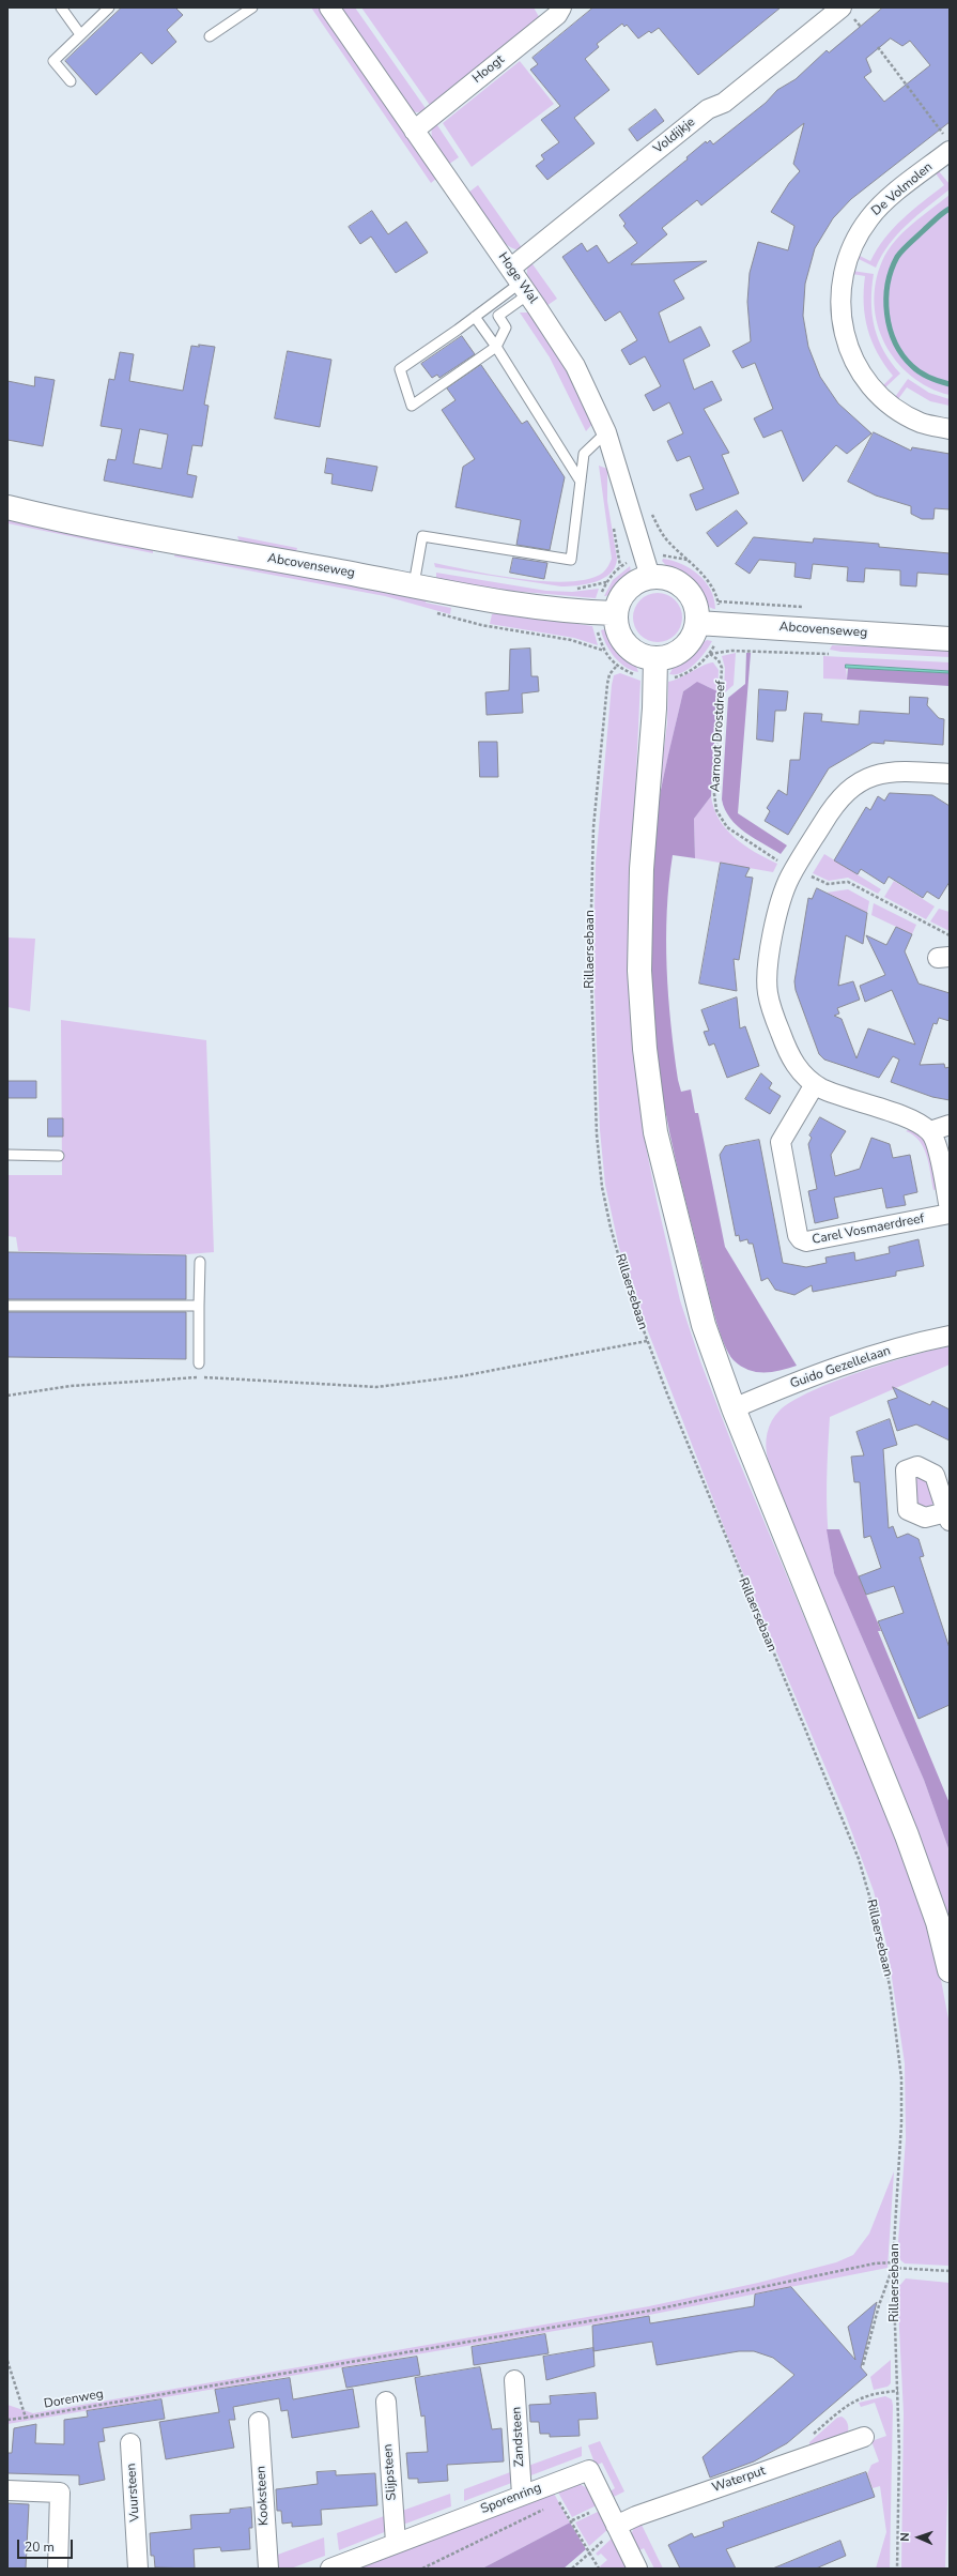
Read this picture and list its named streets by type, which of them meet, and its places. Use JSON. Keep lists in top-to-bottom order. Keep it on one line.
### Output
{"streets":{"street":["Hoogt","Voldijkje","De Volmolen","Hoge Wal","Abcovenseweg","Carel Vosmaerdreef","Guido Gezellelaan","Zandsteen","Slijpsteen","Waterput","Vuursteen","Kooksteen","Sporenring"],"path":["Aarnout Drostdreef","Rillaersebaan","Dorenweg"]},"crossings":[["Hoogt","Hoge Wal"],["Voldijkje","Hoge Wal"],["Hoge Wal","Abcovenseweg"],["Abcovenseweg","Aarnout Drostdreef"],["Rillaersebaan","Dorenweg"],["Zandsteen","Sporenring"],["Slijpsteen","Sporenring"],["Waterput","Sporenring"]],"scale_bar":"20 m","north":"left"}
